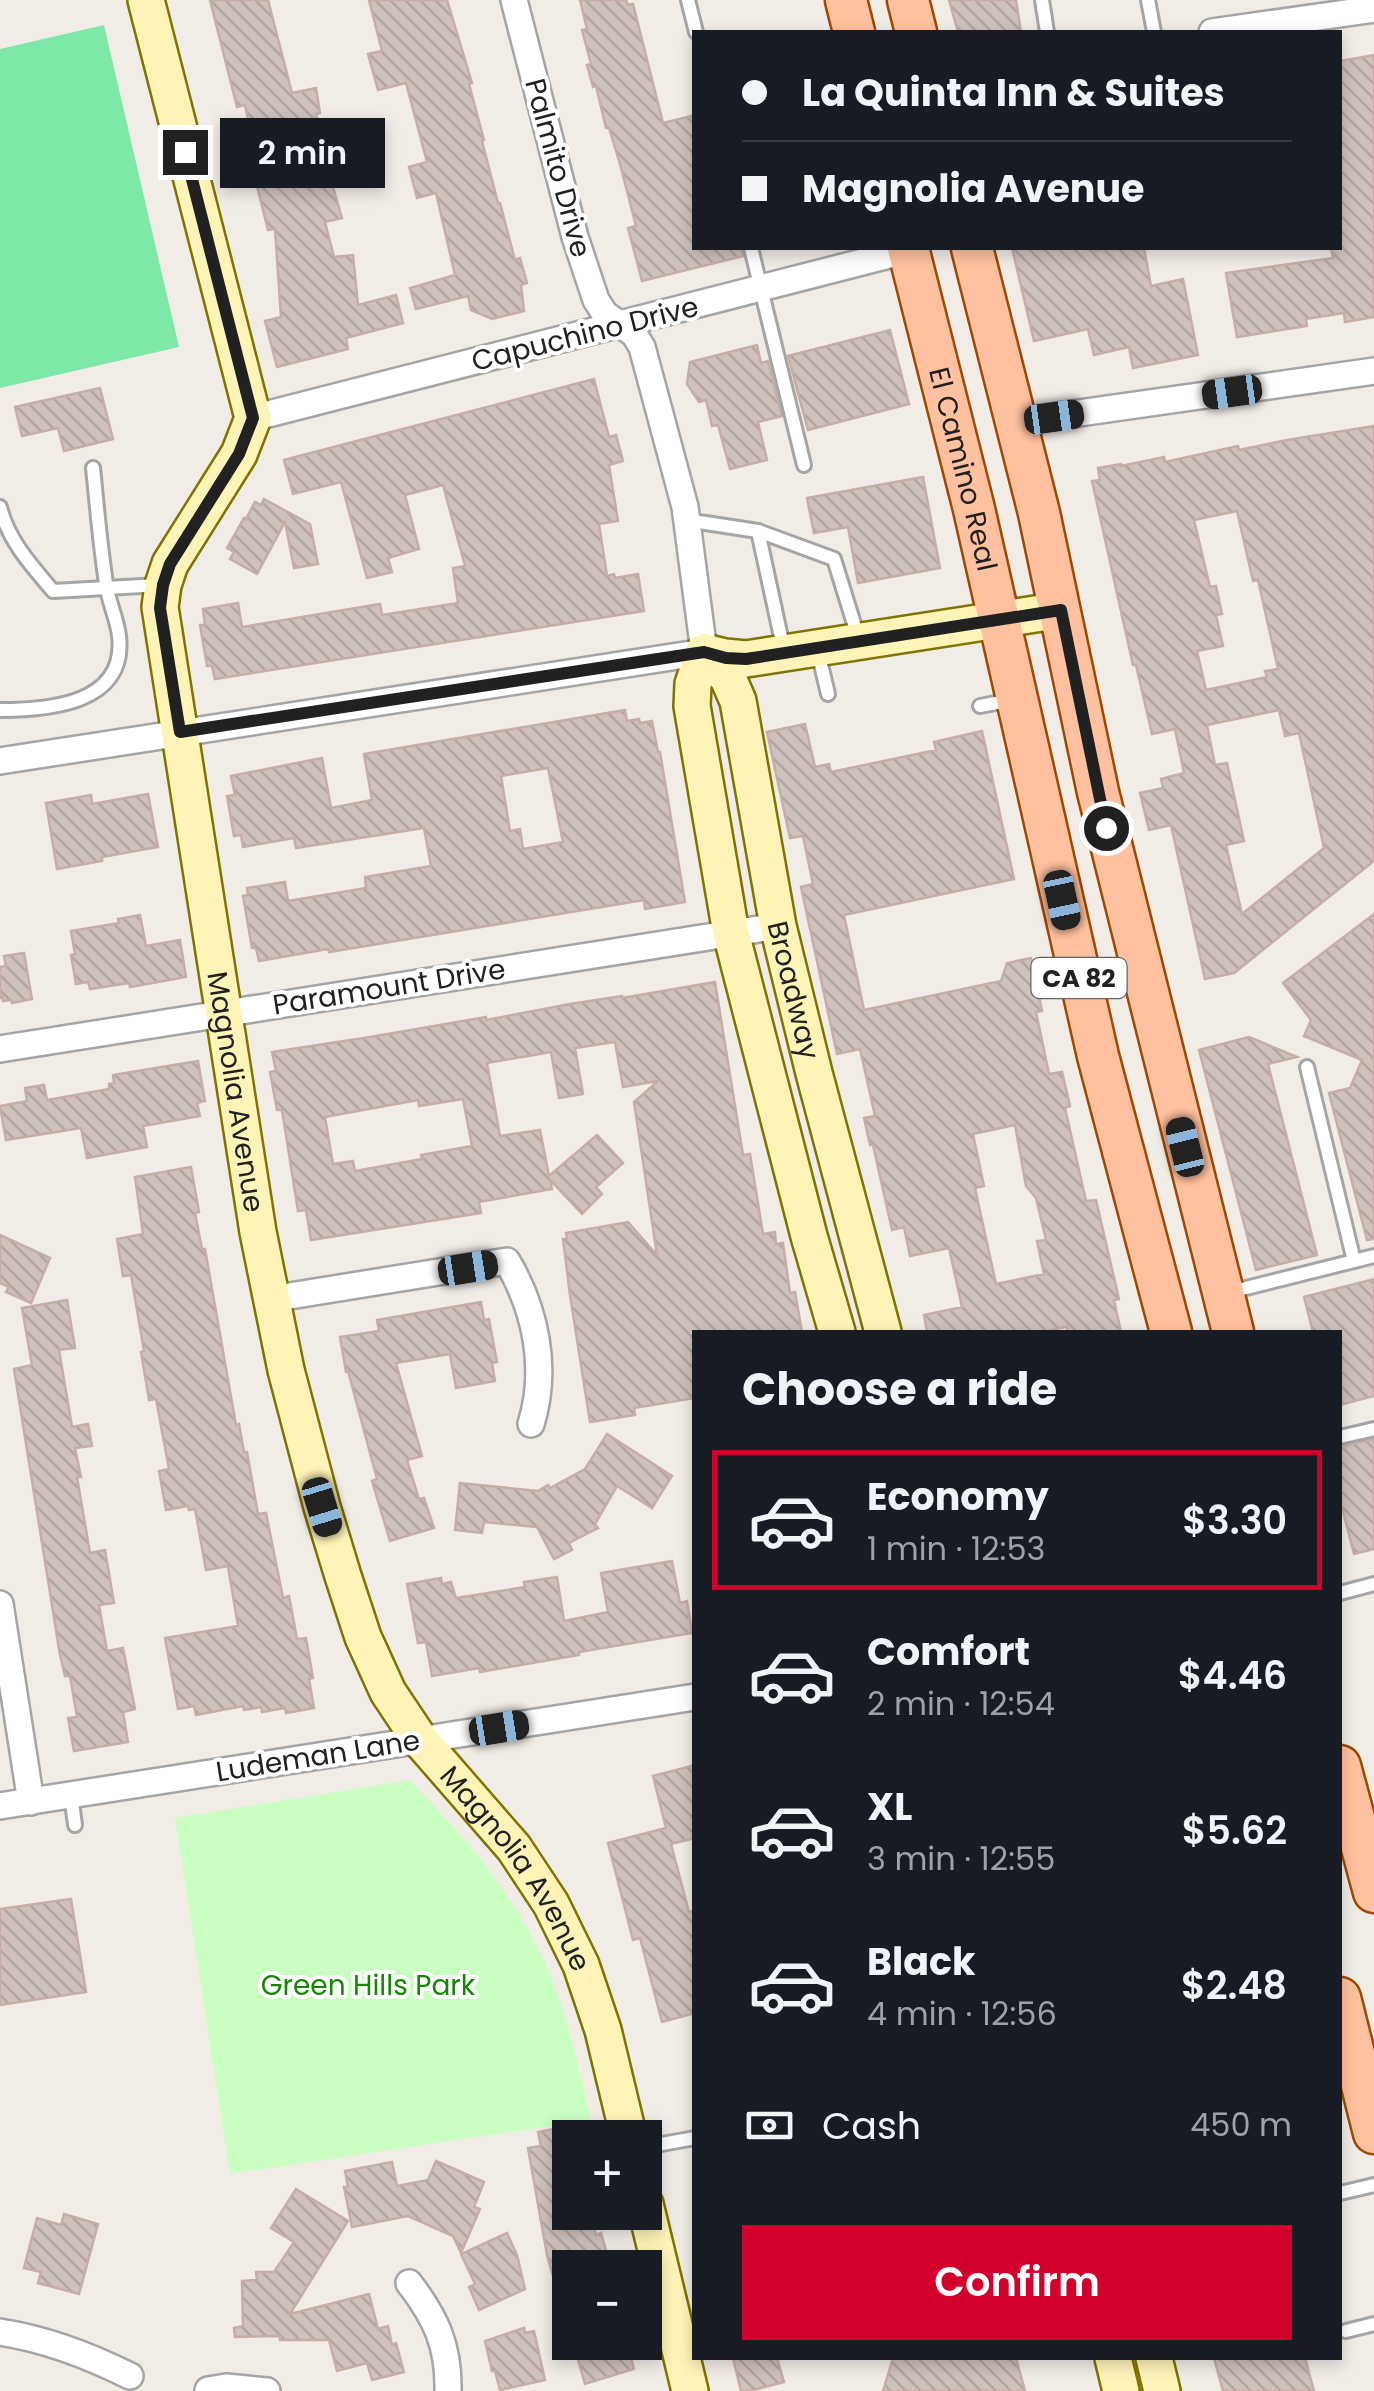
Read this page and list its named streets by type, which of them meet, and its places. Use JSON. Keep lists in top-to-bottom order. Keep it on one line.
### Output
{"streets":{"main road":["El Camino Real","CA 82","Broadway","Magnolia Avenue"],"street":["Palmito Drive","Capuchino Drive","Paramount Drive","Ludeman Lane"]},"crossings":[["Palmito Drive","Capuchino Drive"],["Palmito Drive","Broadway"],["Capuchino Drive","Broadway"],["Capuchino Drive","Magnolia Avenue"],["Paramount Drive","Broadway"],["Paramount Drive","Magnolia Avenue"],["Magnolia Avenue","Ludeman Lane"]],"parks":["Green Hills Park"],"page":{"banner":["La Quinta Inn & Suites","Magnolia Avenue"],"bubble":"2 min","heading":"Choose a ride","list":[{"name":"Economy","note":"1 min · 12:53","value":"$3.30"},{"name":"Comfort","note":"2 min · 12:54","value":"$4.46"},{"name":"XL","note":"3 min · 12:55","value":"$5.62"},{"name":"Black","note":"4 min · 12:56","value":"$2.48"}],"pay":["Cash","450 m"],"map_buttons":["+","−"],"buttons":"Confirm"}}
